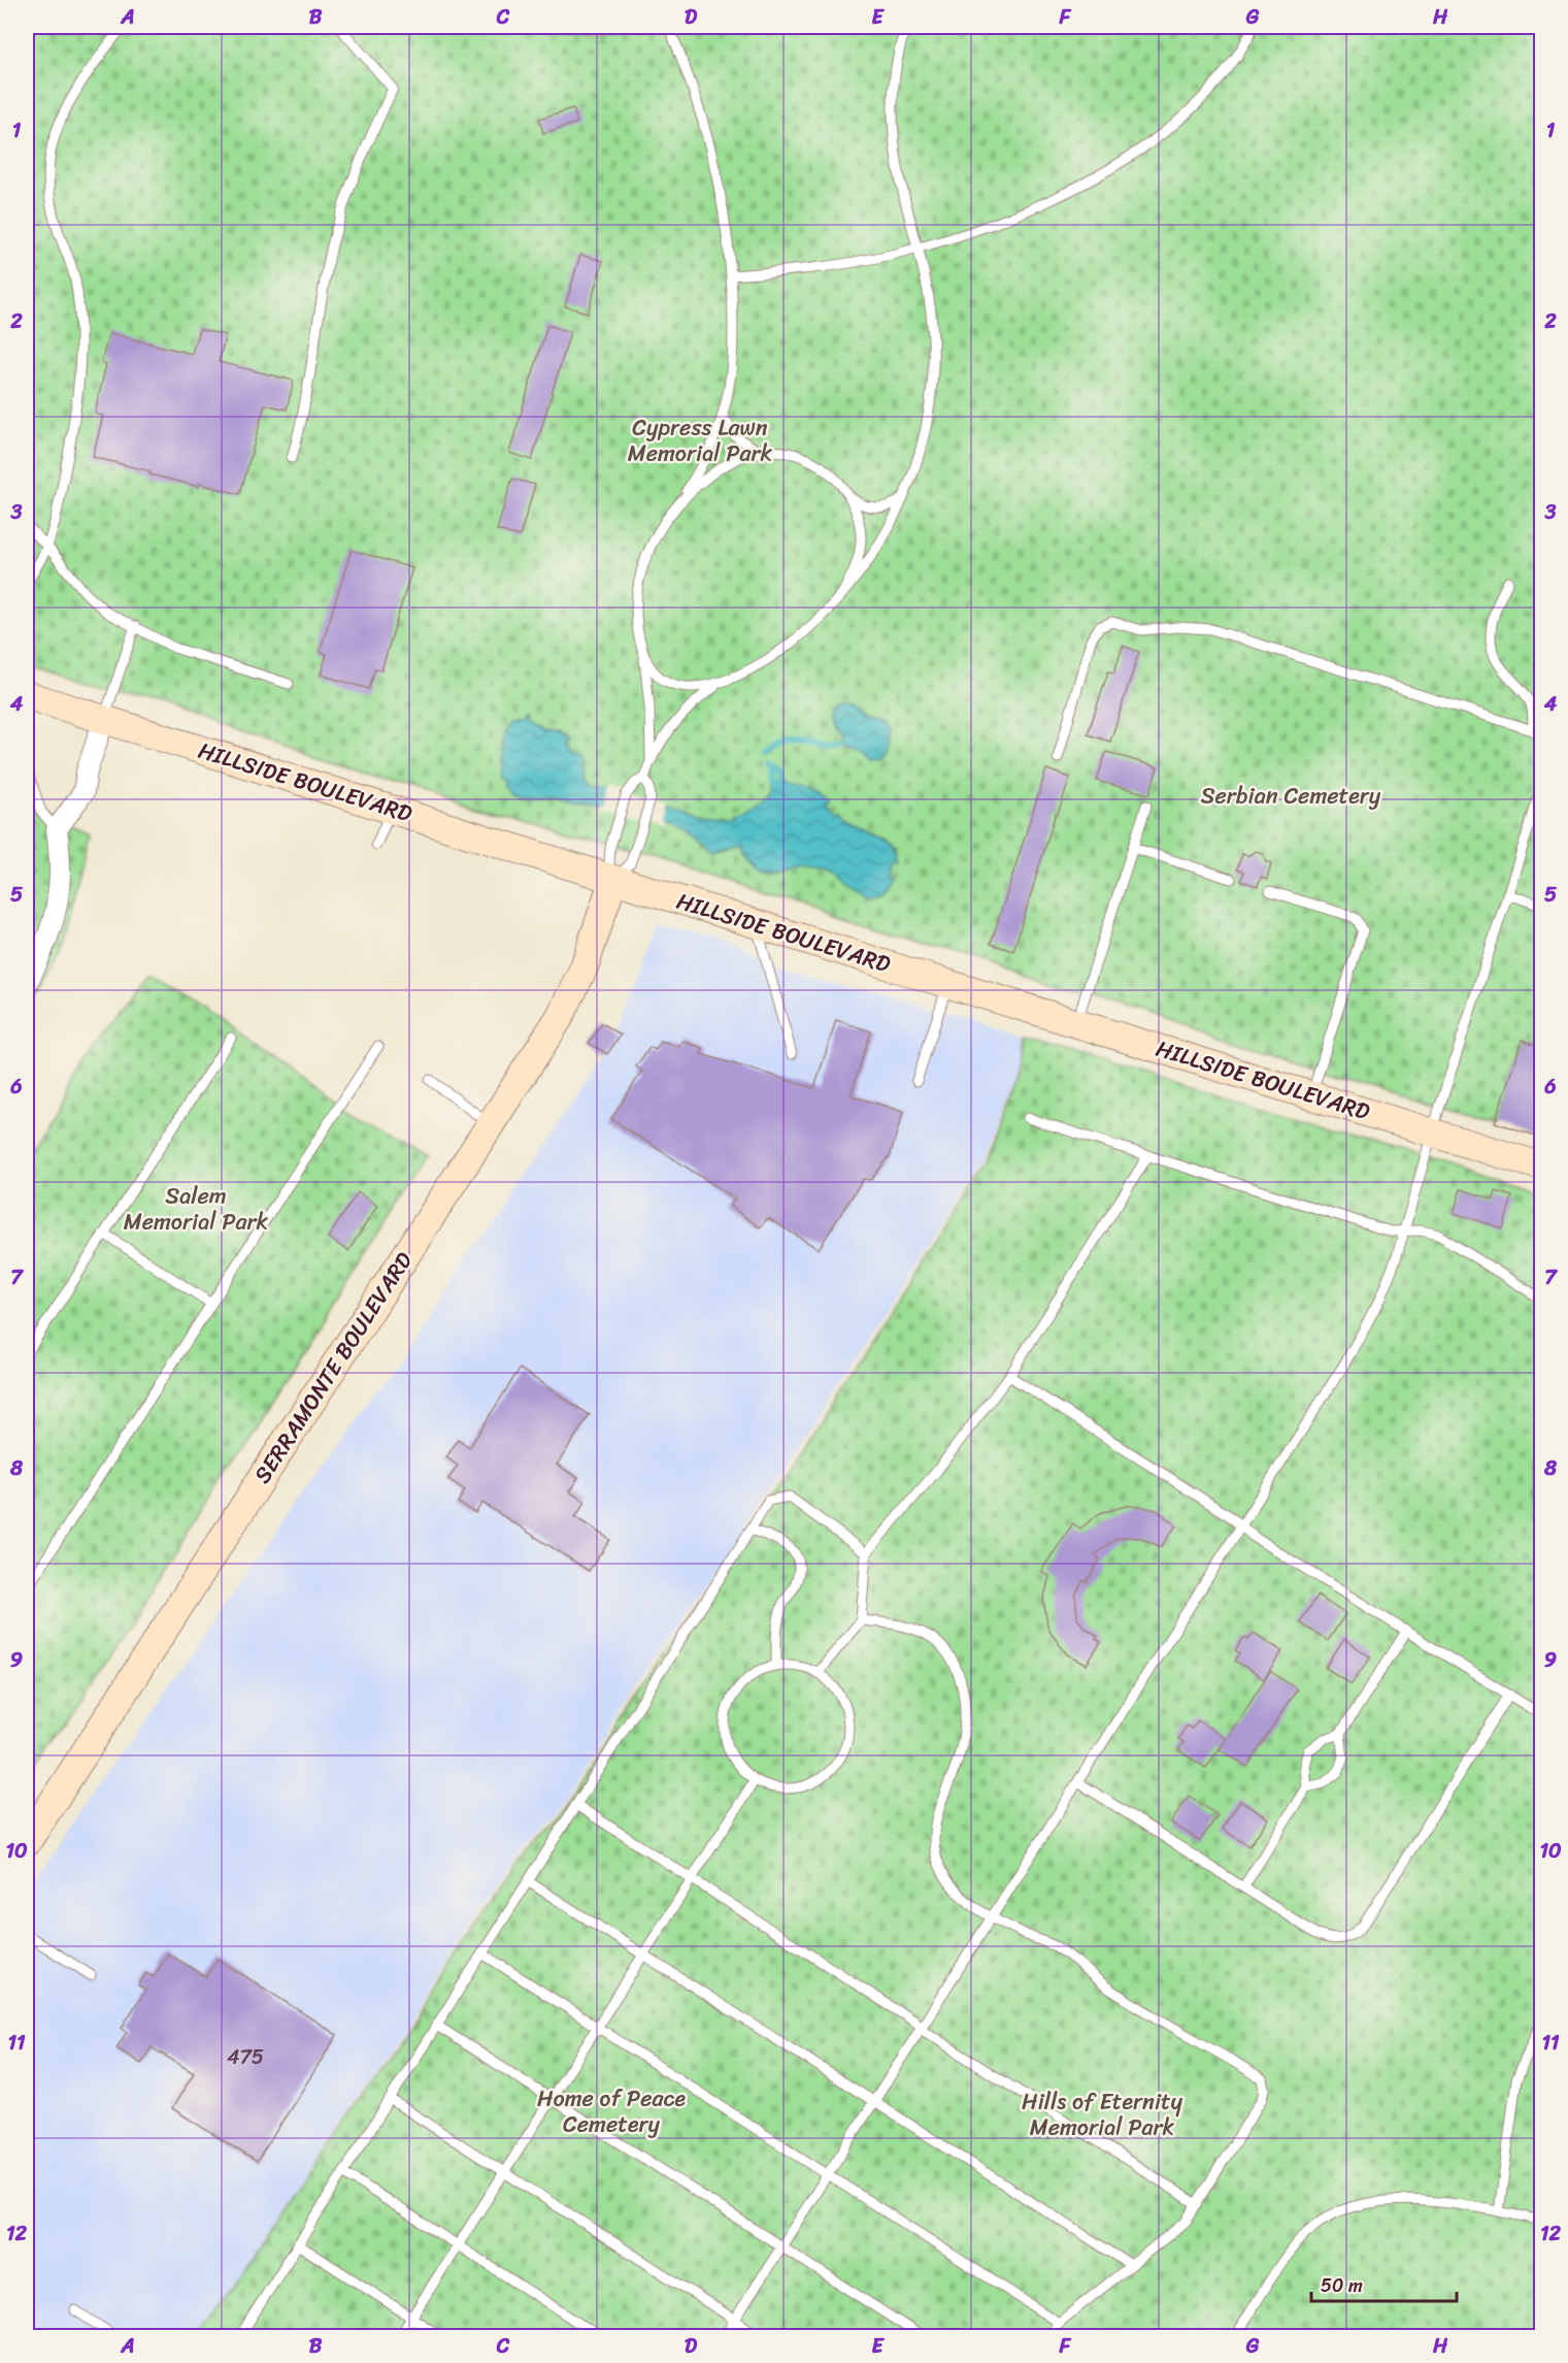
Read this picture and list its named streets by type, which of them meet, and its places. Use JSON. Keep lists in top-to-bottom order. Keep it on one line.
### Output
{"streets":{"main road":["HILLSIDE BOULEVARD","SERRAMONTE BOULEVARD"]},"crossings":[["HILLSIDE BOULEVARD","SERRAMONTE BOULEVARD"]],"parks":["Cypress Lawn Memorial Park","Serbian Cemetery","Salem Memorial Park","Home of Peace Cemetery","Hills of Eternity Memorial Park"],"house_numbers":["475"],"scale_bar":"50 m","grid":{"columns":["A","B","C","D","E","F","G","H"],"rows":["1","2","3","4","5","6","7","8","9","10","11","12"]}}
